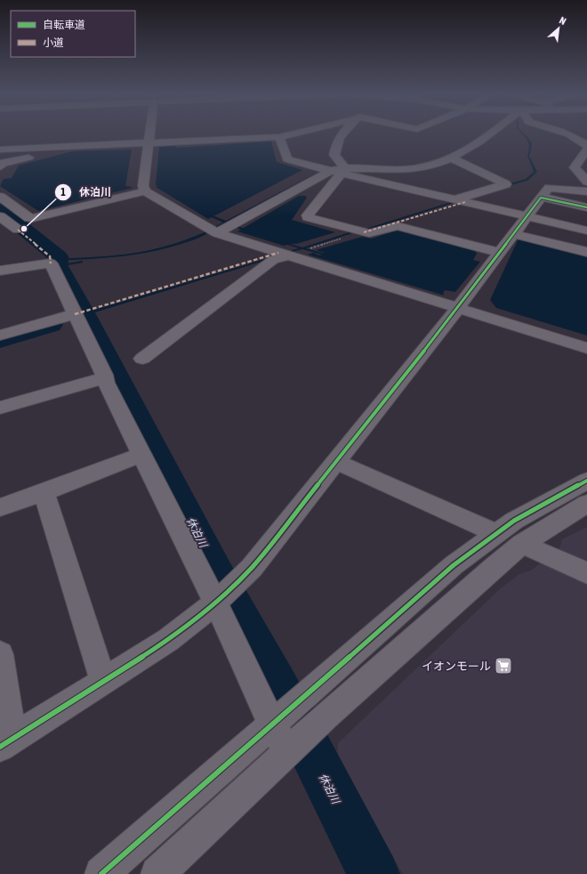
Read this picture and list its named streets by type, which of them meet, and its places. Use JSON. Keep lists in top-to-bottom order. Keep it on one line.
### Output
{"water":["休泊川"],"places":{"other":["休泊川"],"supermarket":["イオンモール"]},"legend":["自転車道","小道"],"north":"top right"}
